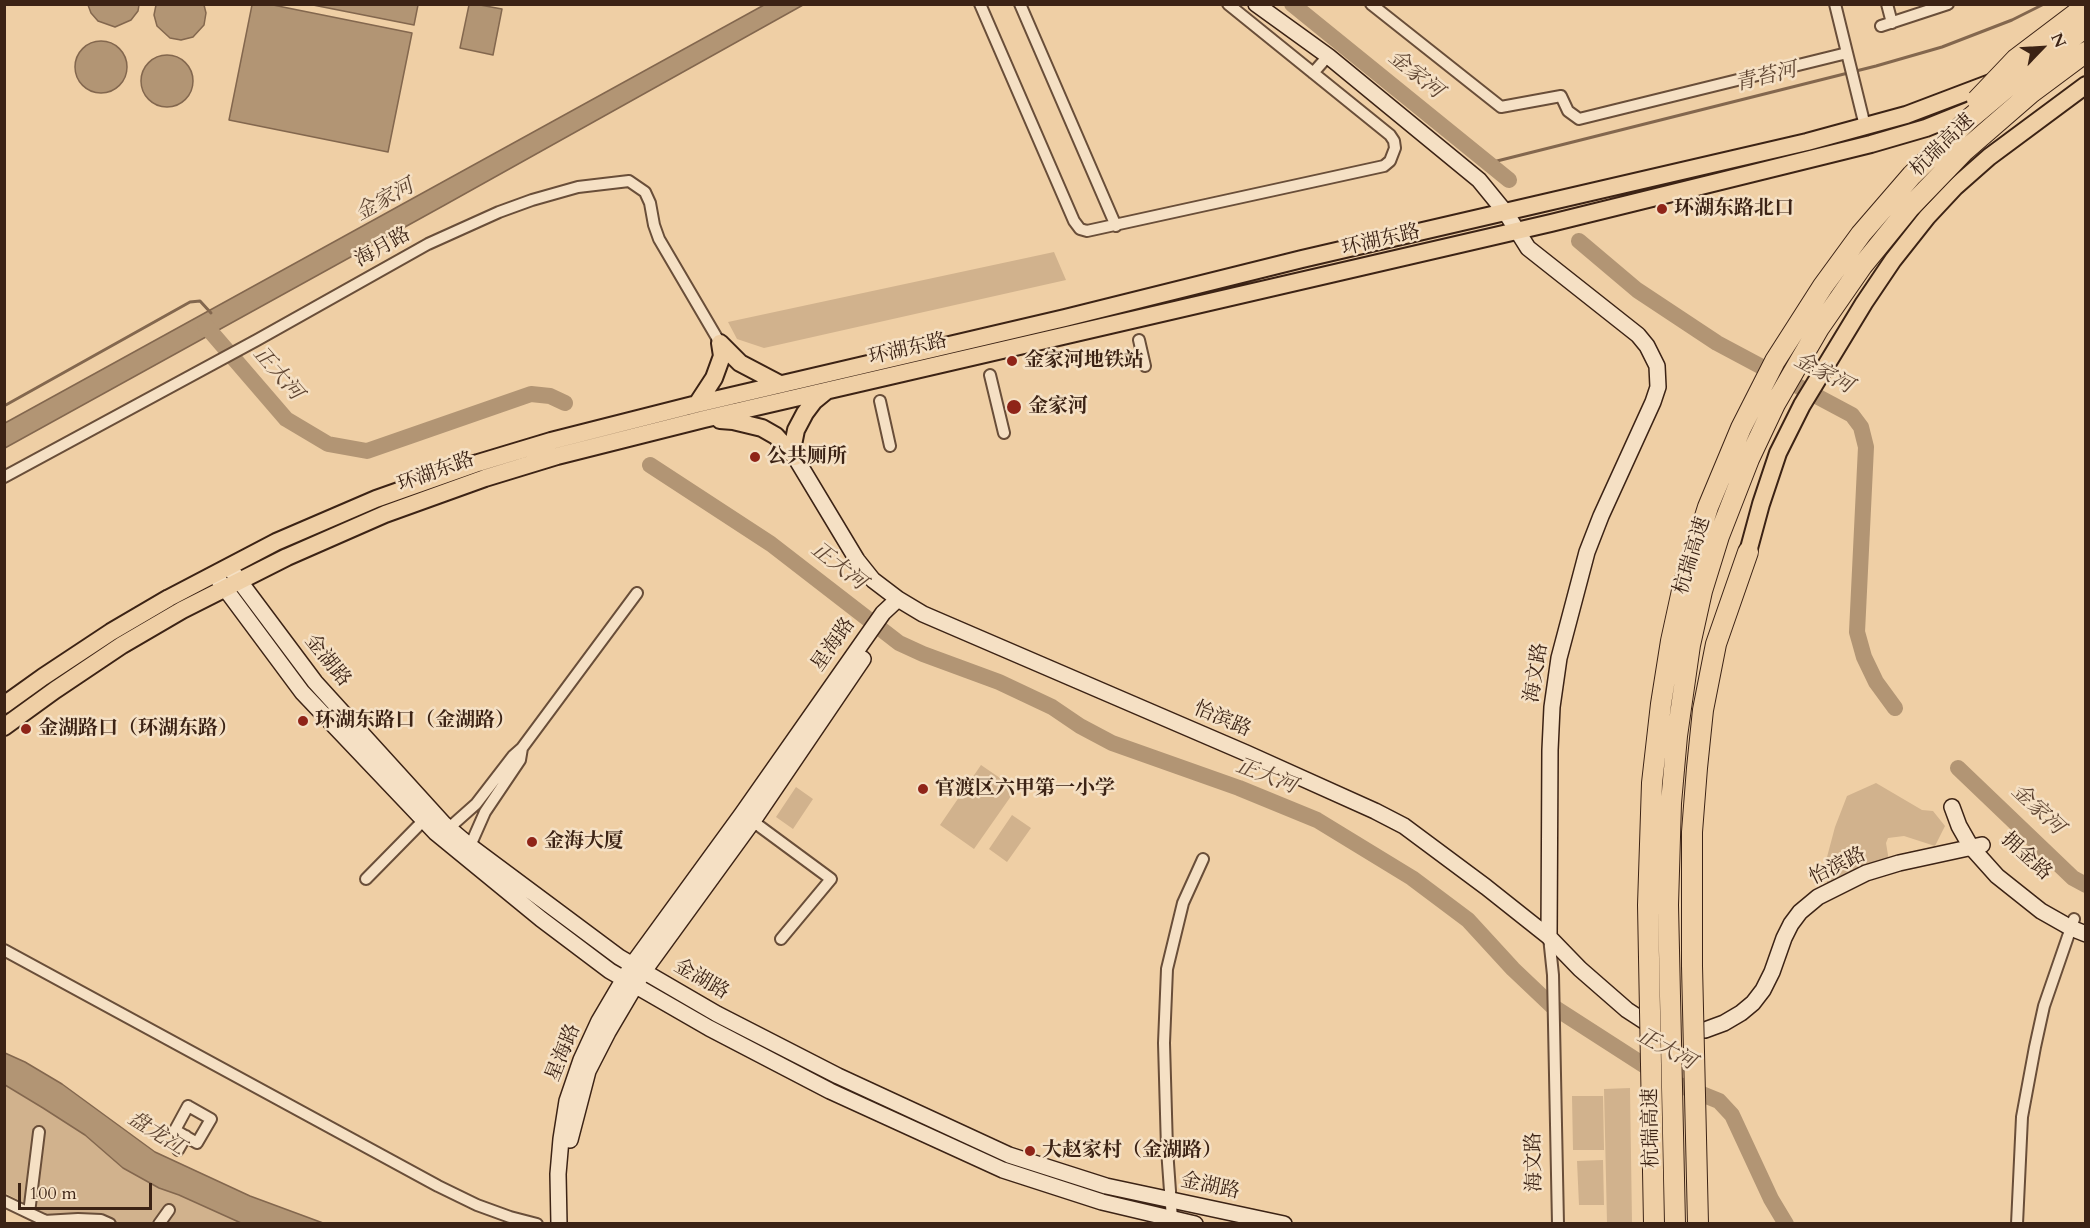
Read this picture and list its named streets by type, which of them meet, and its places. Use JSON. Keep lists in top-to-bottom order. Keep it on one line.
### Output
{"streets":{"highway":["杭瑞高速"],"main road":["环湖东路"],"street":["海月路","星海路","金湖路","海文路","怡滨路"]},"crossings":[["环湖东路","金湖路"],["环湖东路","海文路"],["星海路","金湖路"],["星海路","怡滨路"],["海文路","怡滨路"]],"water":["金家河","青苔河","正大河","盘龙江"],"places":["环湖东路北口","金家河地铁站","金家河","公共厕所","环湖东路口（金湖路）","金湖路口（环湖东路）","官渡区六甲第一小学","金海大厦","大赵家村（金湖路）"],"scale_bar":"100 m","north":"top right"}
